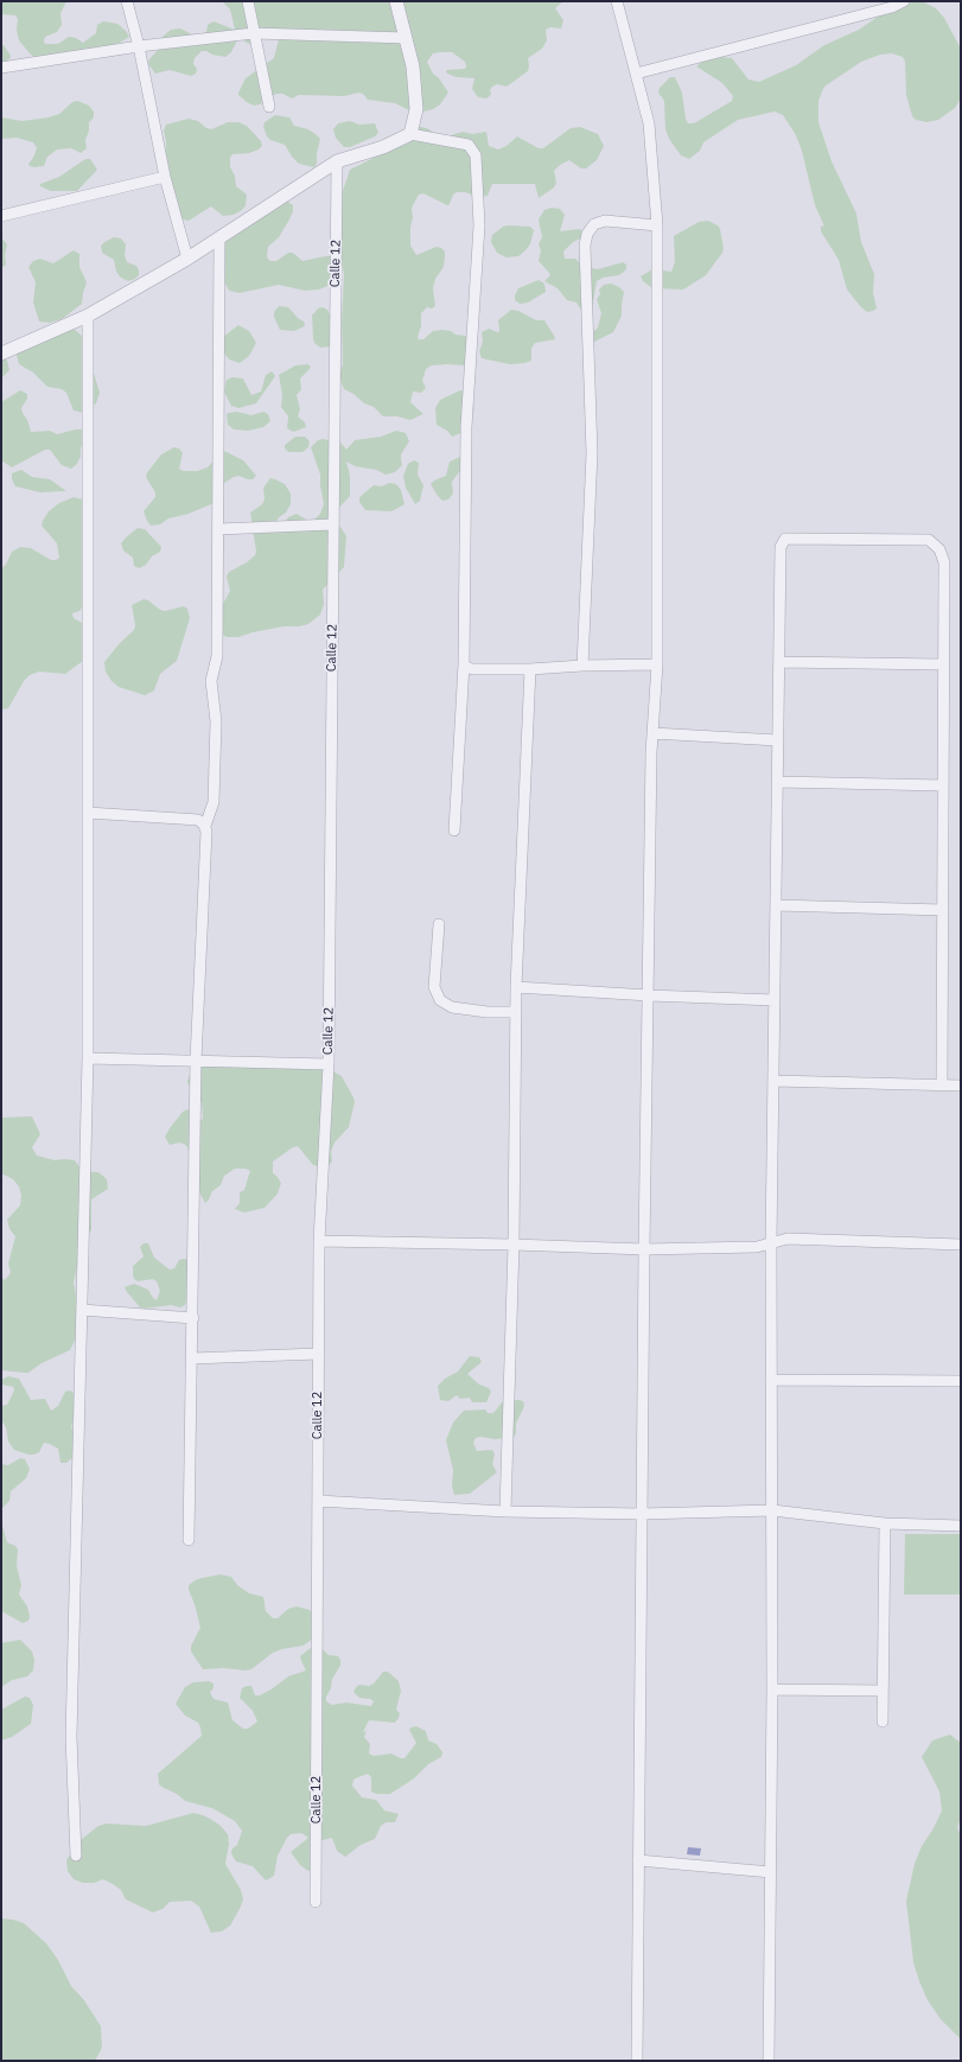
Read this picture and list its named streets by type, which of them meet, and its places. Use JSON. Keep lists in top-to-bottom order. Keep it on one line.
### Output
{"streets":{"street":["Calle 12"]}}
